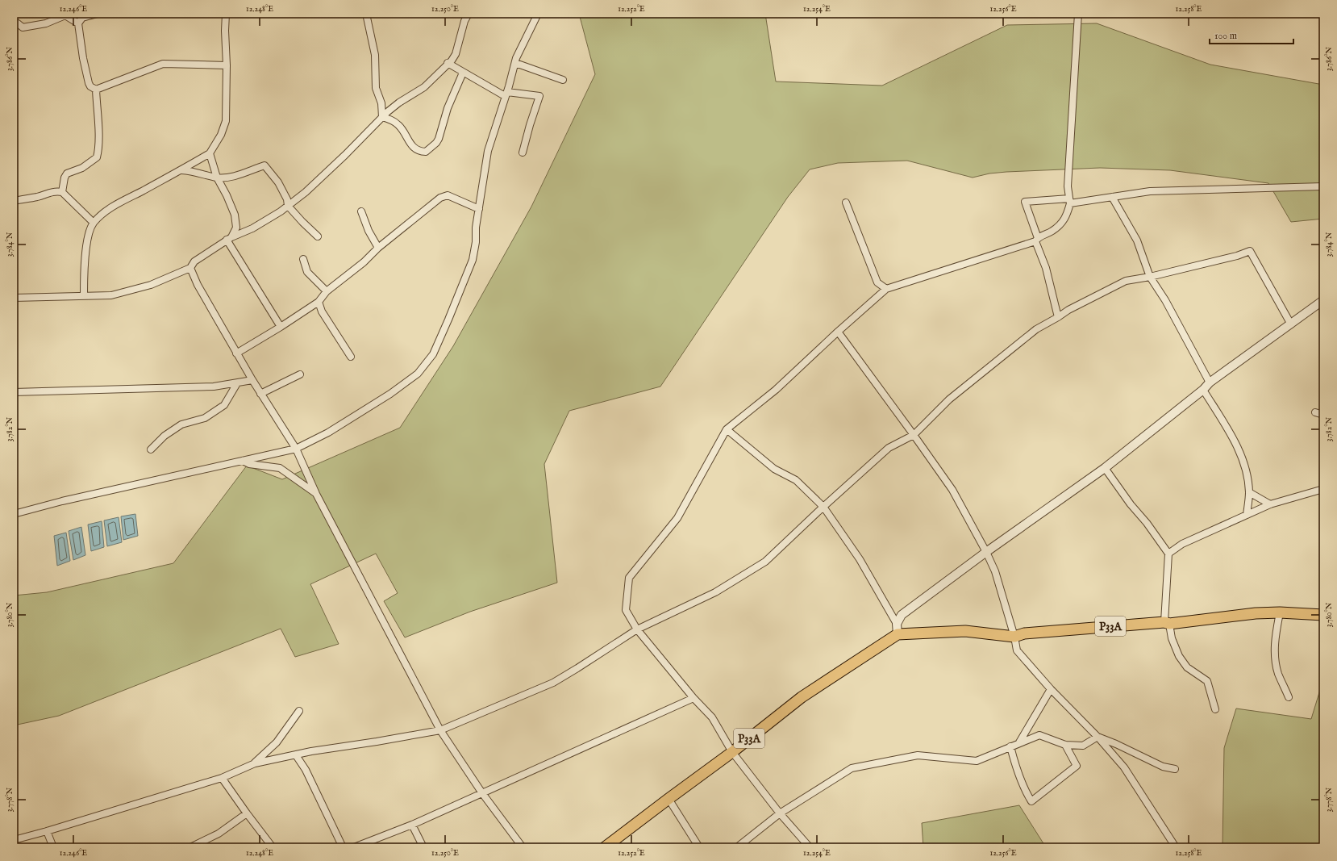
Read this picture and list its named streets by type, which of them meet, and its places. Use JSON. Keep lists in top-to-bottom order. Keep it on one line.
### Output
{"streets":{"main road":["P33A"]},"scale_bar":"100 m","coordinates":["12.246°E","12.248°E","12.250°E","12.252°E","12.254°E","12.256°E","12.258°E","3.786°N","3.784°N","3.782°N","3.780°N","3.778°N"]}
